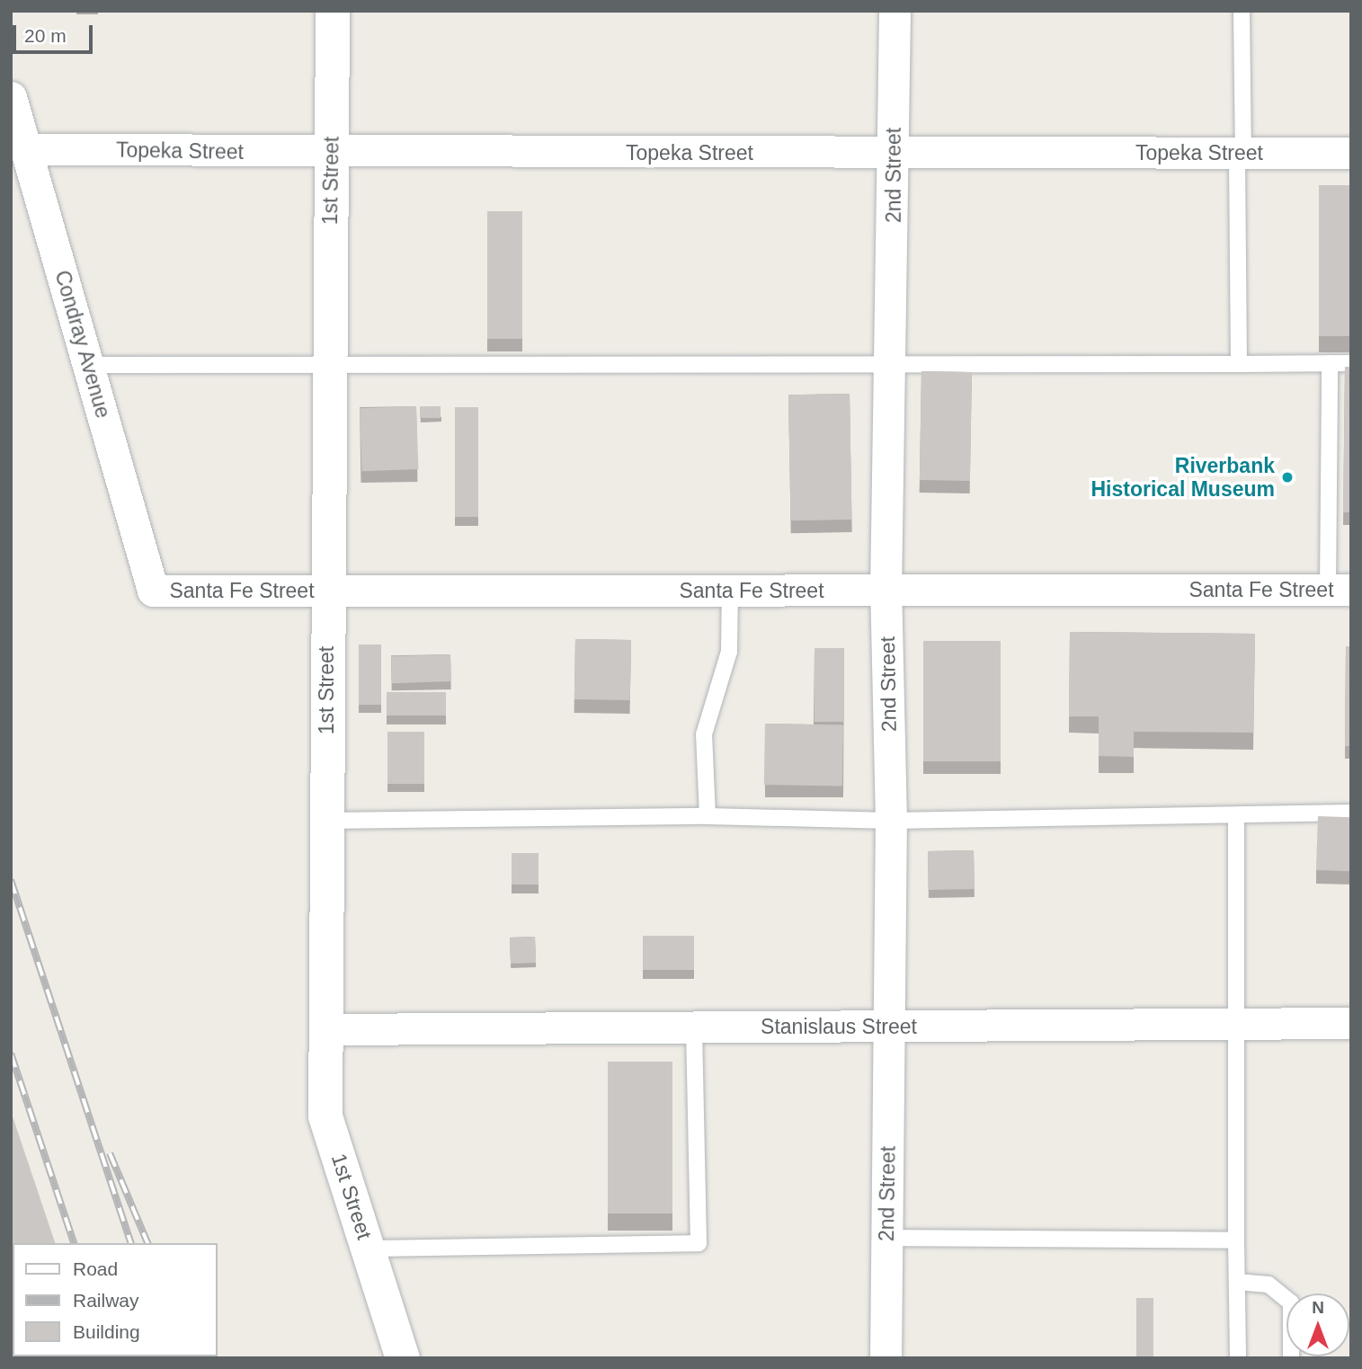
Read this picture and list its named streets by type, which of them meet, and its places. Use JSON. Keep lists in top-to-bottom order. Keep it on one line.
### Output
{"streets":{"street":["Topeka Street","2nd Street","1st Street","Condray Avenue","Santa Fe Street","Stanislaus Street"]},"crossings":[["Topeka Street","2nd Street"],["Topeka Street","1st Street"],["Topeka Street","Condray Avenue"],["2nd Street","Santa Fe Street"],["2nd Street","Stanislaus Street"],["1st Street","Santa Fe Street"],["1st Street","Stanislaus Street"],["Condray Avenue","Santa Fe Street"]],"places":["Riverbank Historical Museum"],"legend":["Road","Railway","Building"],"scale_bar":"20 m","north":"top"}
